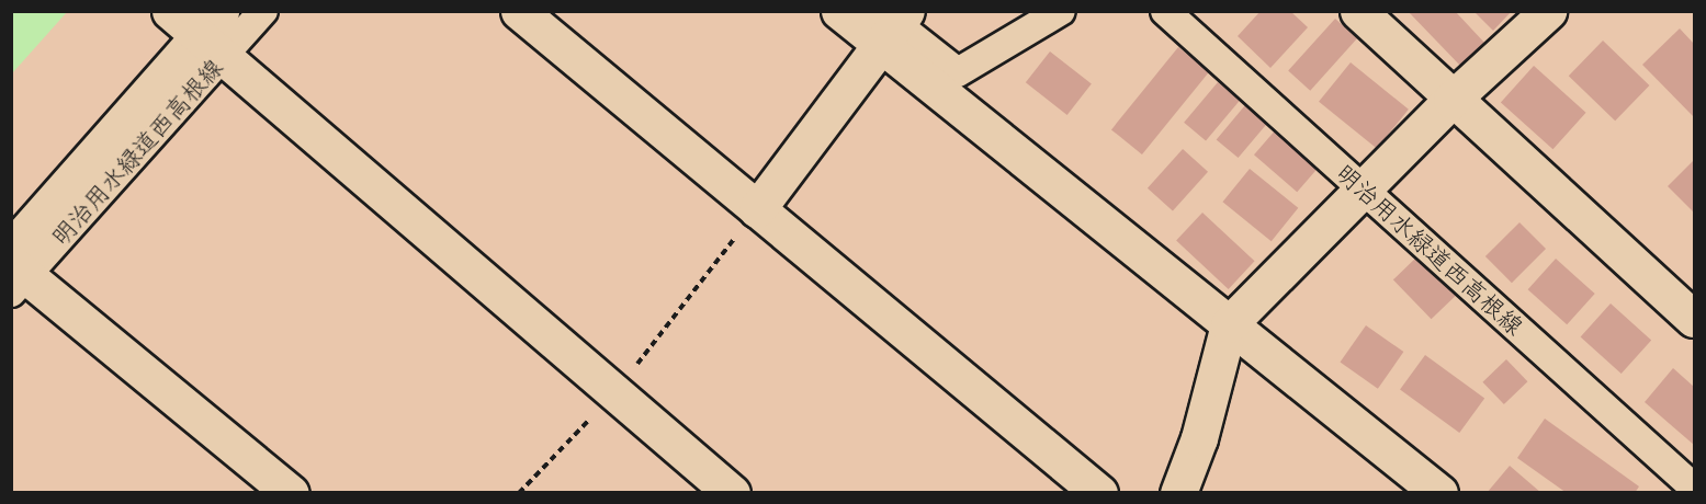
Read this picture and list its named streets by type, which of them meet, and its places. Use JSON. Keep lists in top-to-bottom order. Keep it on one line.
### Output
{"streets":{"street":["明治用水緑道西高根線"]}}
